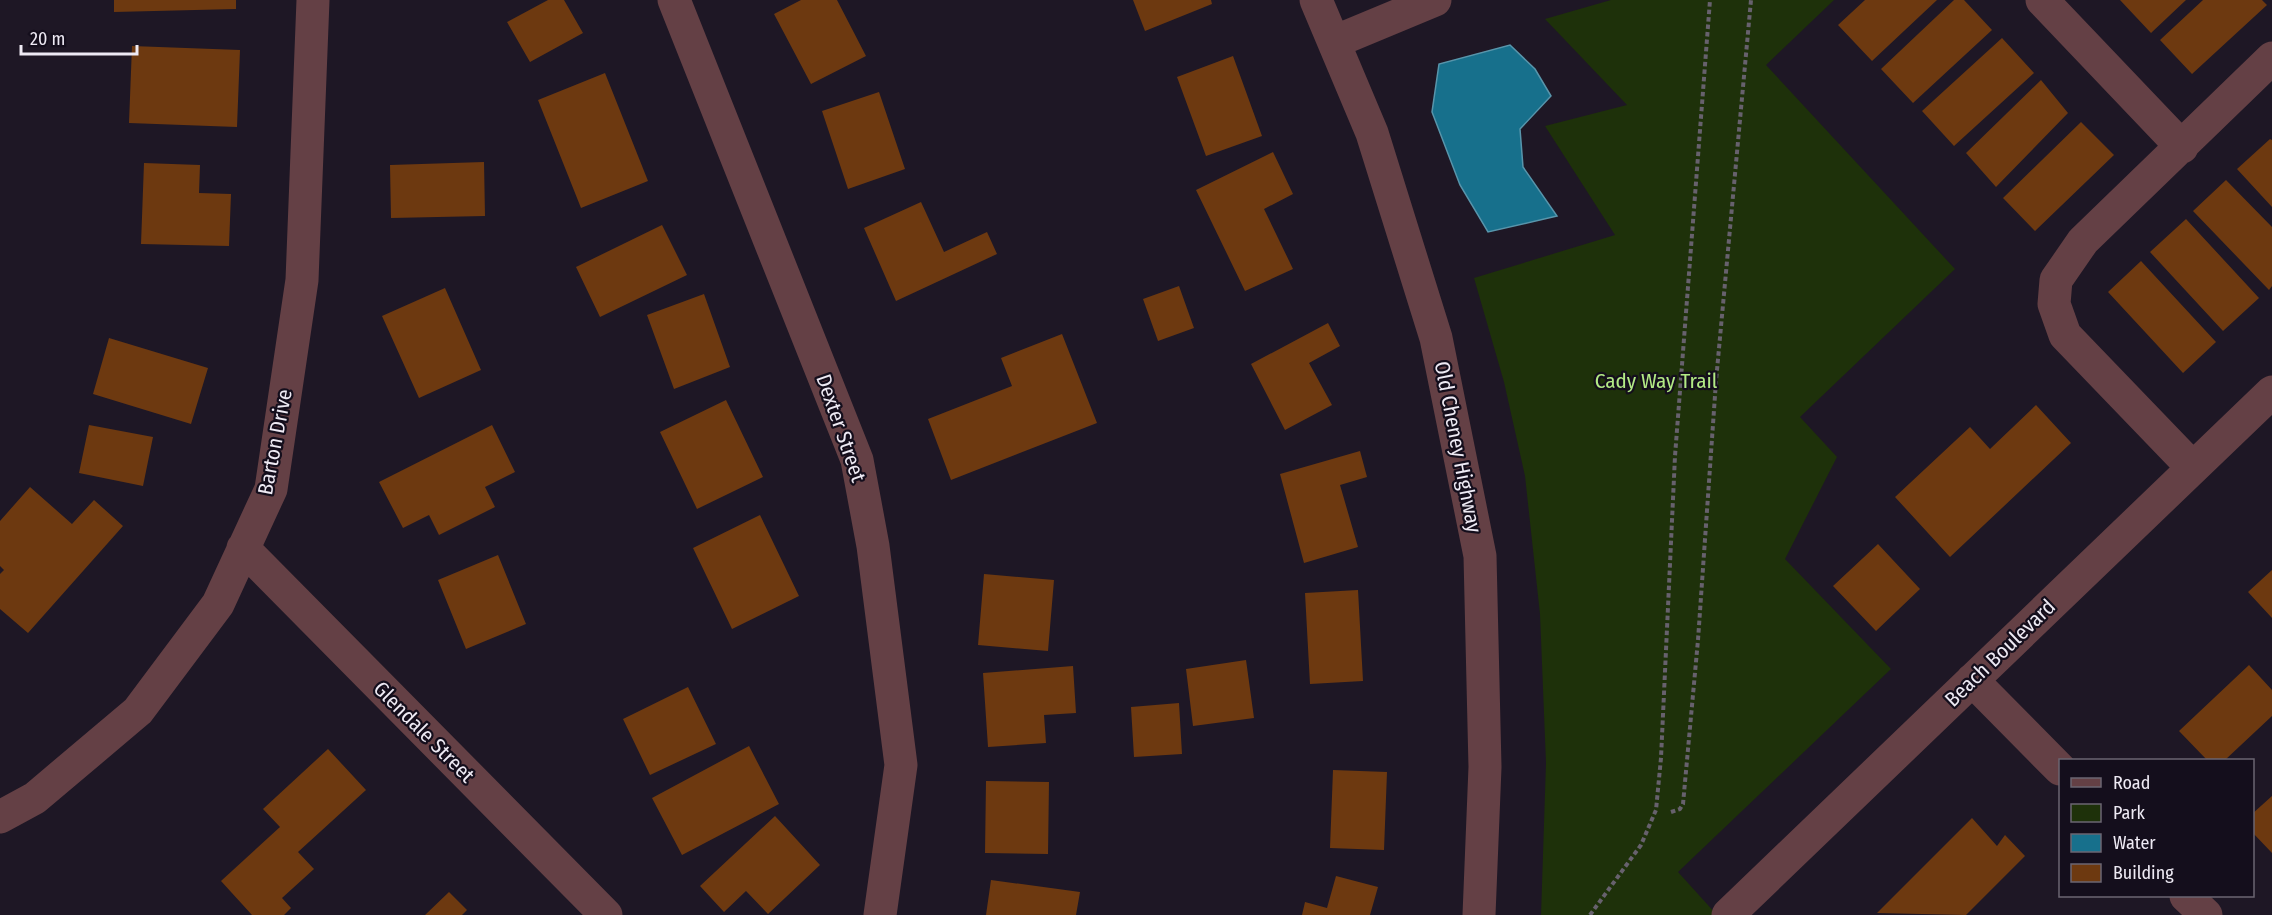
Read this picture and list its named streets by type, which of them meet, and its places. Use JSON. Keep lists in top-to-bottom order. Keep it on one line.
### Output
{"streets":{"street":["Dexter Street","Barton Drive","Old Cheney Highway","Beach Boulevard","Glendale Street"]},"crossings":[["Barton Drive","Glendale Street"]],"parks":["Cady Way Trail"],"legend":["Road","Park","Water","Building"],"scale_bar":"20 m"}
